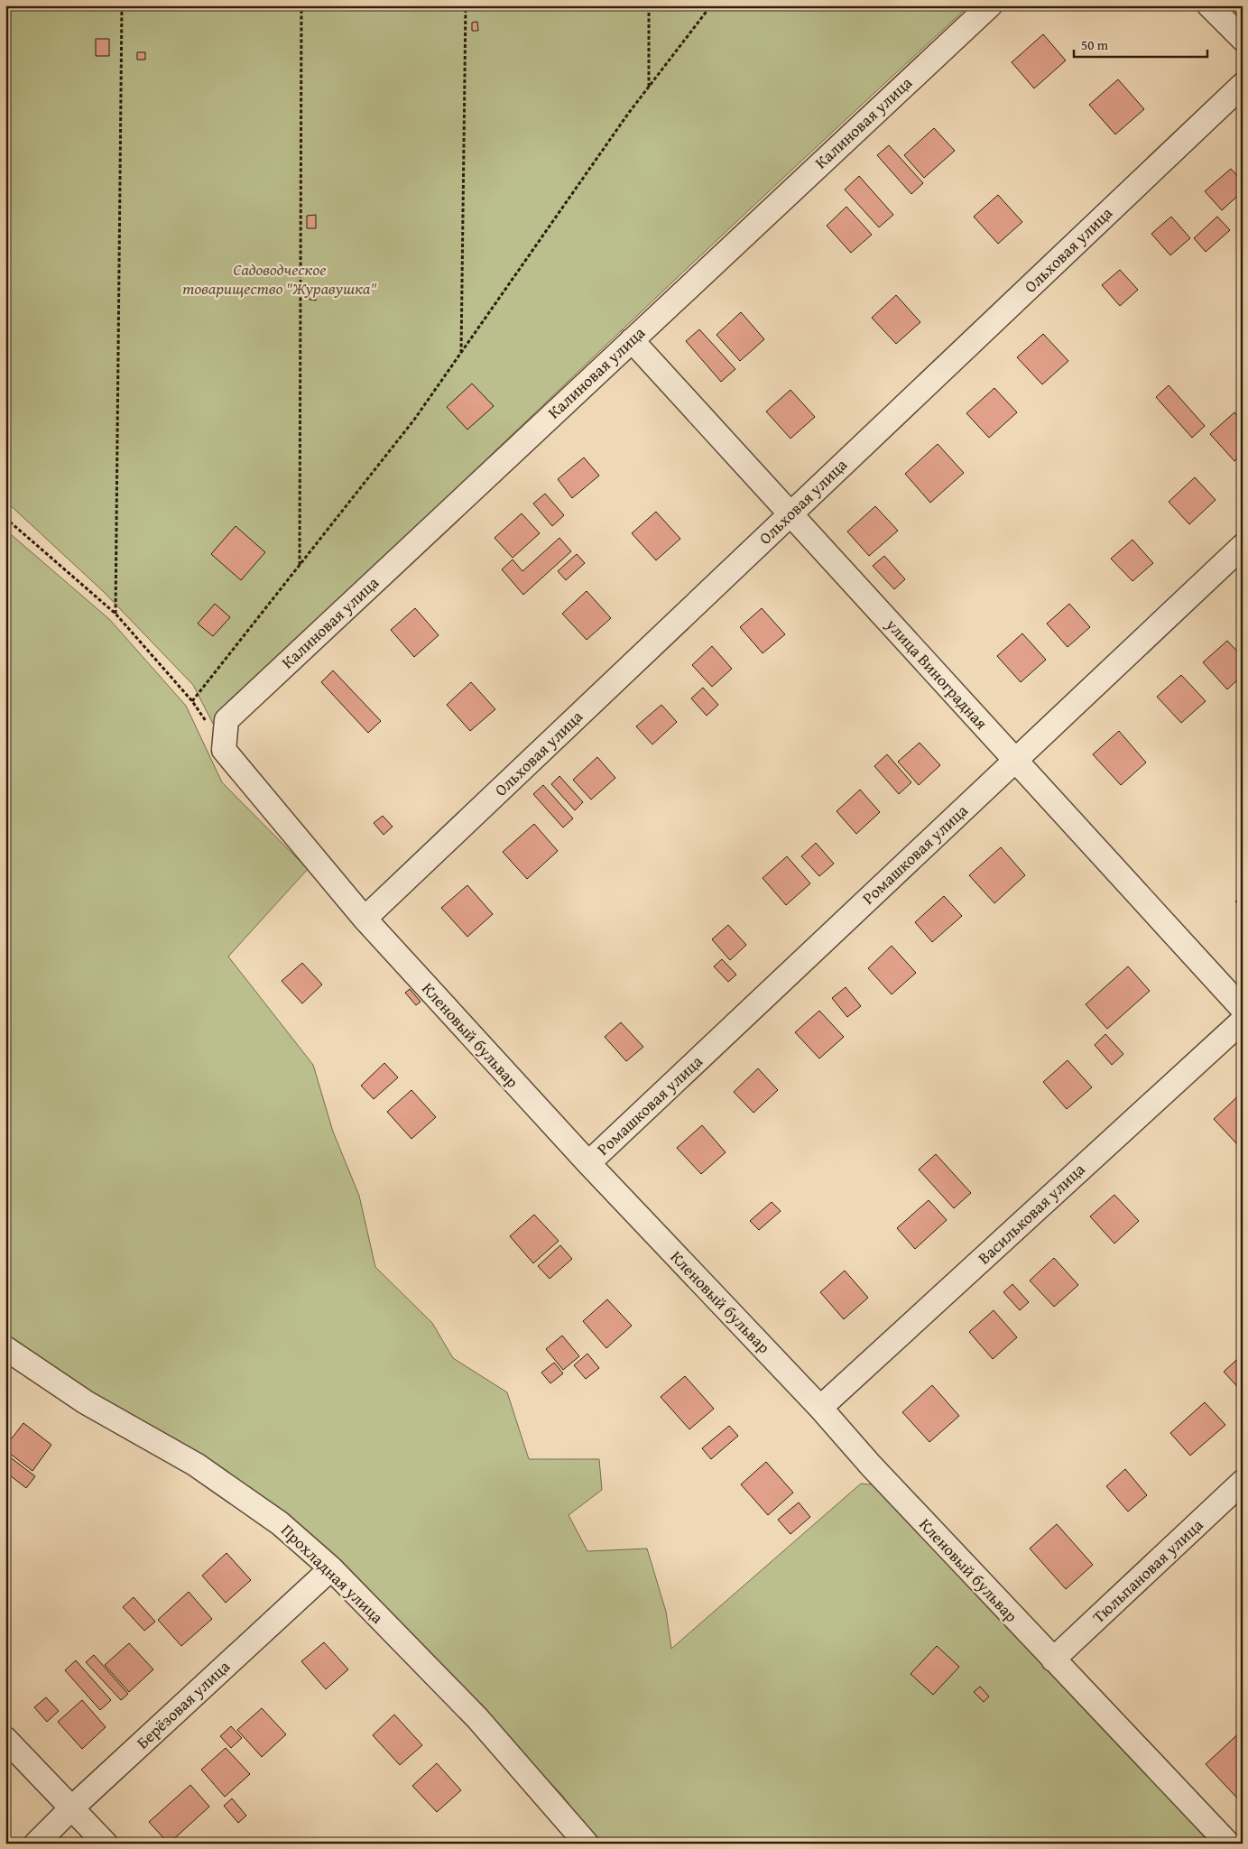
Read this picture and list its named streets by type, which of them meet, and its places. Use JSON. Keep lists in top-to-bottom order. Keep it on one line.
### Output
{"streets":{"street":["Калиновая улица","Ольховая улица","улица Виноградная","Ромашковая улица","Кленовый бульвар","Васильковая улица","Тюльпановая улица","Прохладная улица","Берёзовая улица"]},"crossings":[["Калиновая улица","улица Виноградная"],["Калиновая улица","Кленовый бульвар"],["Ольховая улица","улица Виноградная"],["Ольховая улица","Кленовый бульвар"],["улица Виноградная","Ромашковая улица"],["Ромашковая улица","Кленовый бульвар"],["Кленовый бульвар","Васильковая улица"],["Кленовый бульвар","Тюльпановая улица"],["Прохладная улица","Берёзовая улица"]],"parks":["Садоводческое товарищество \"Журавушка\""],"scale_bar":"50 m"}
